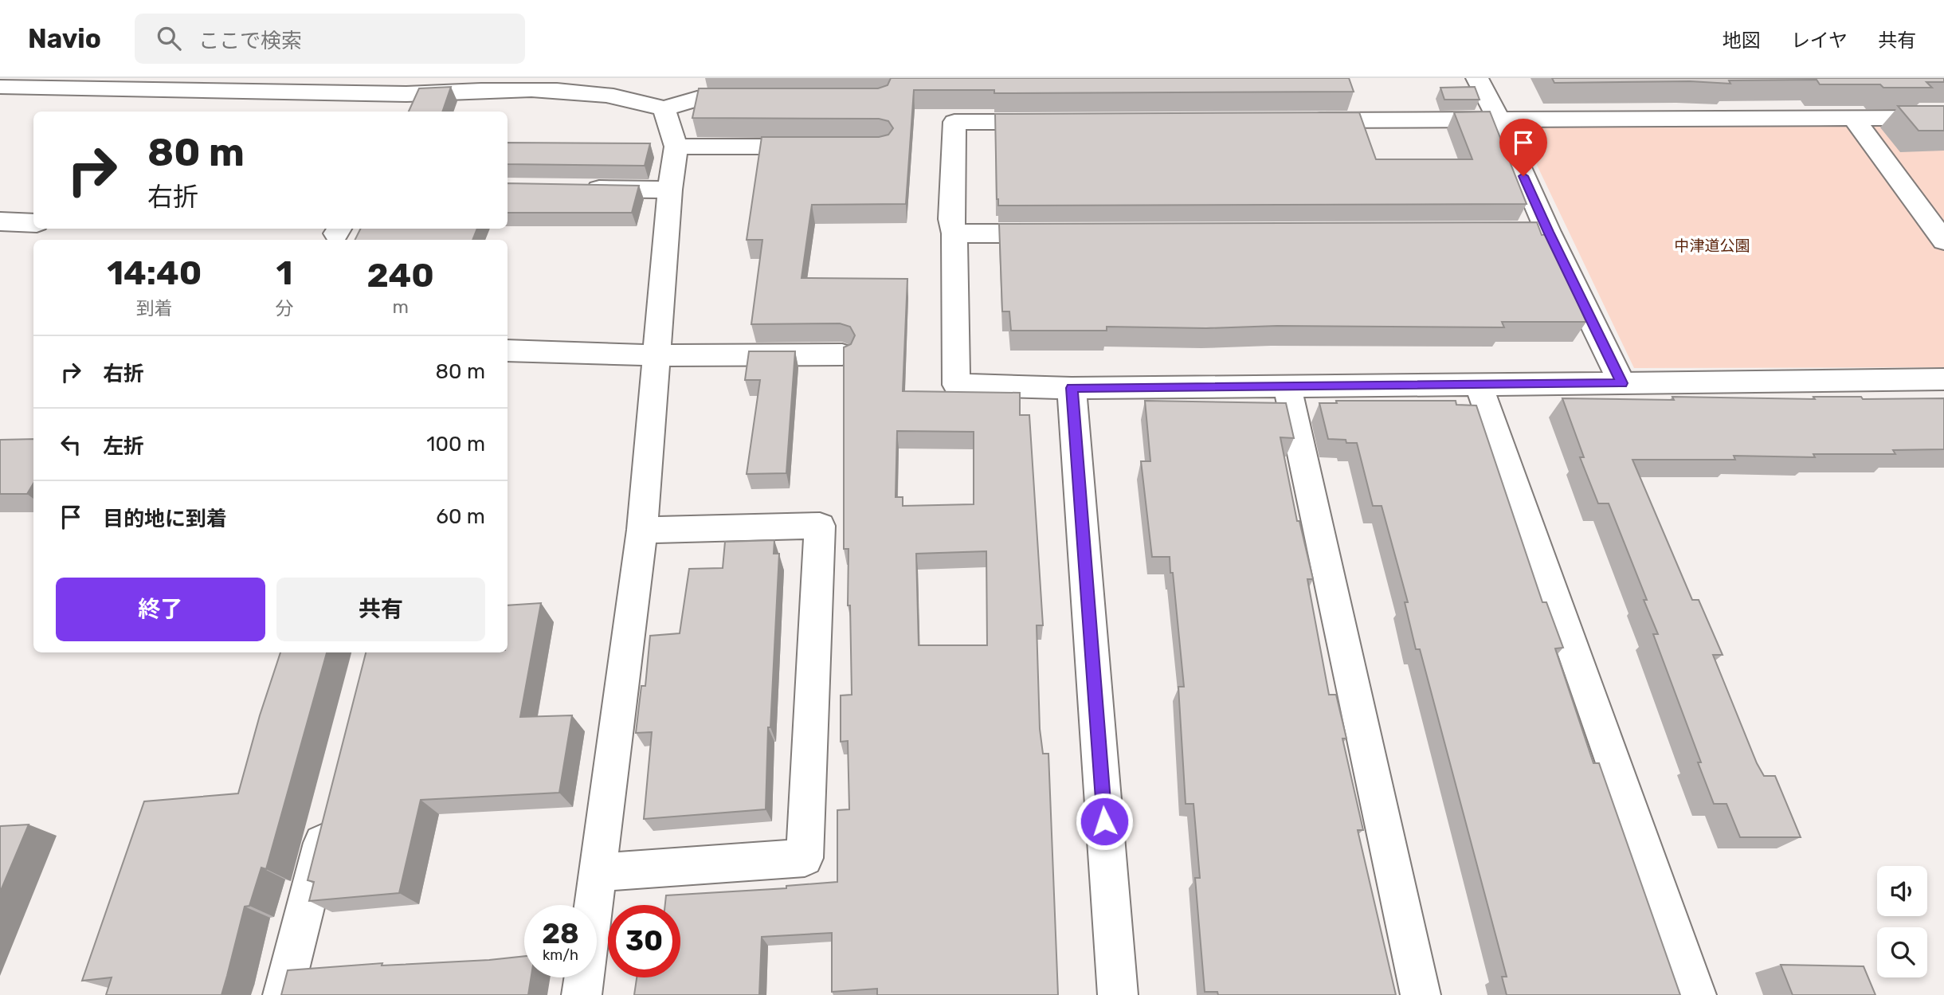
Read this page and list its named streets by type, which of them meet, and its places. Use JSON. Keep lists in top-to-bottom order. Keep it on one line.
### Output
{"parks":["中津道公園"],"page":{"header":"Navio","search":"ここで検索","nav":["地図","レイヤ","共有"],"turn":["80 m","右折"],"eta":["14:40","到着","1","分","240","m"],"list":[{"name":"右折","value":"80 m"},{"name":"左折","value":"100 m"},{"name":"目的地に到着","value":"60 m"}],"buttons":["終了","共有"],"speed":"28 km/h","limit":"30"}}
